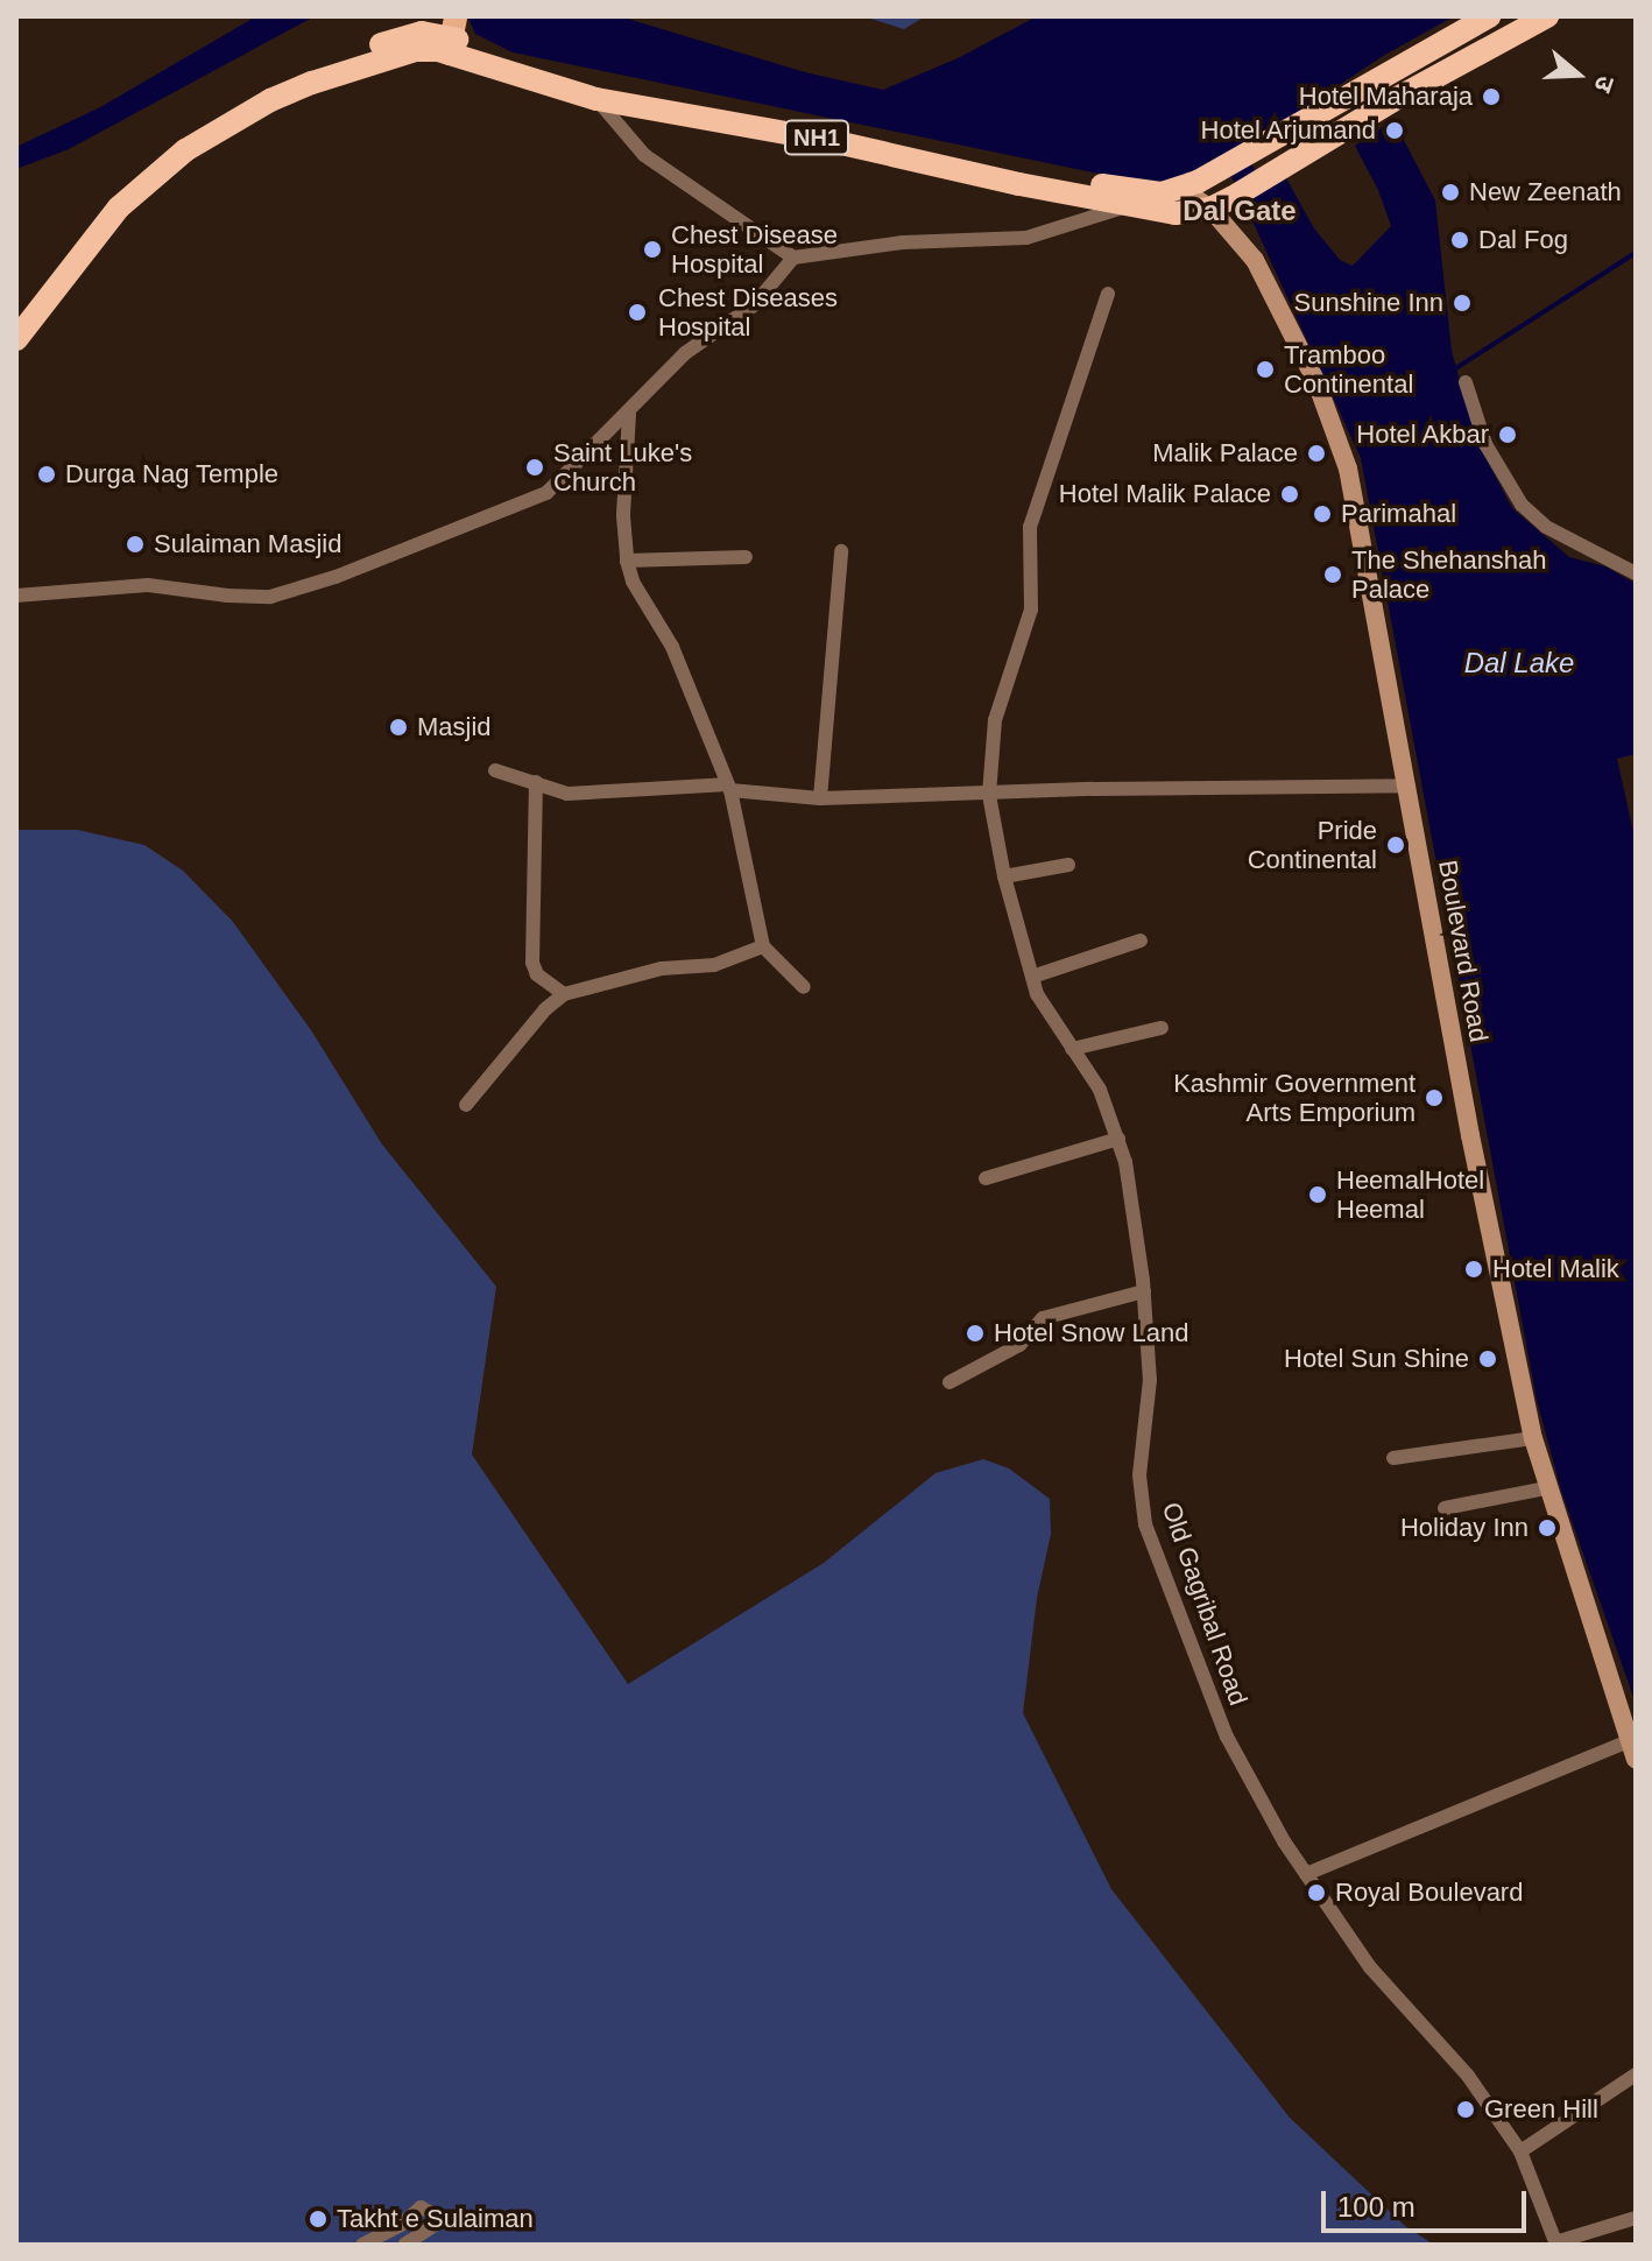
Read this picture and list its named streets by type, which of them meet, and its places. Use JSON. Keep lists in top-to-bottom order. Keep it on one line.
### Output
{"streets":{"highway":["NH1"],"main road":["Boulevard Road"],"street":["Old Gagribal Road"]},"crossings":[["NH1","Boulevard Road"]],"districts":["Dal Gate"],"water":["Dal Lake"],"places":["Hotel Maharaja","Hotel Arjumand","New Zeenath","Dal Fog","Chest Disease Hospital","Sunshine Inn","Chest Diseases Hospital","Tramboo Continental","Hotel Akbar","Malik Palace","Saint Luke's Church","Durga Nag Temple","Hotel Malik Palace","Parimahal","Sulaiman Masjid","The Shehanshah Palace","Masjid","Pride Continental","Kashmir Government Arts Emporium","HeemalHotel Heemal","Hotel Malik","Hotel Snow Land","Hotel Sun Shine","Holiday Inn","Royal Boulevard","Green Hill","Takht e Sulaiman"],"scale_bar":"100 m","north":"right"}
